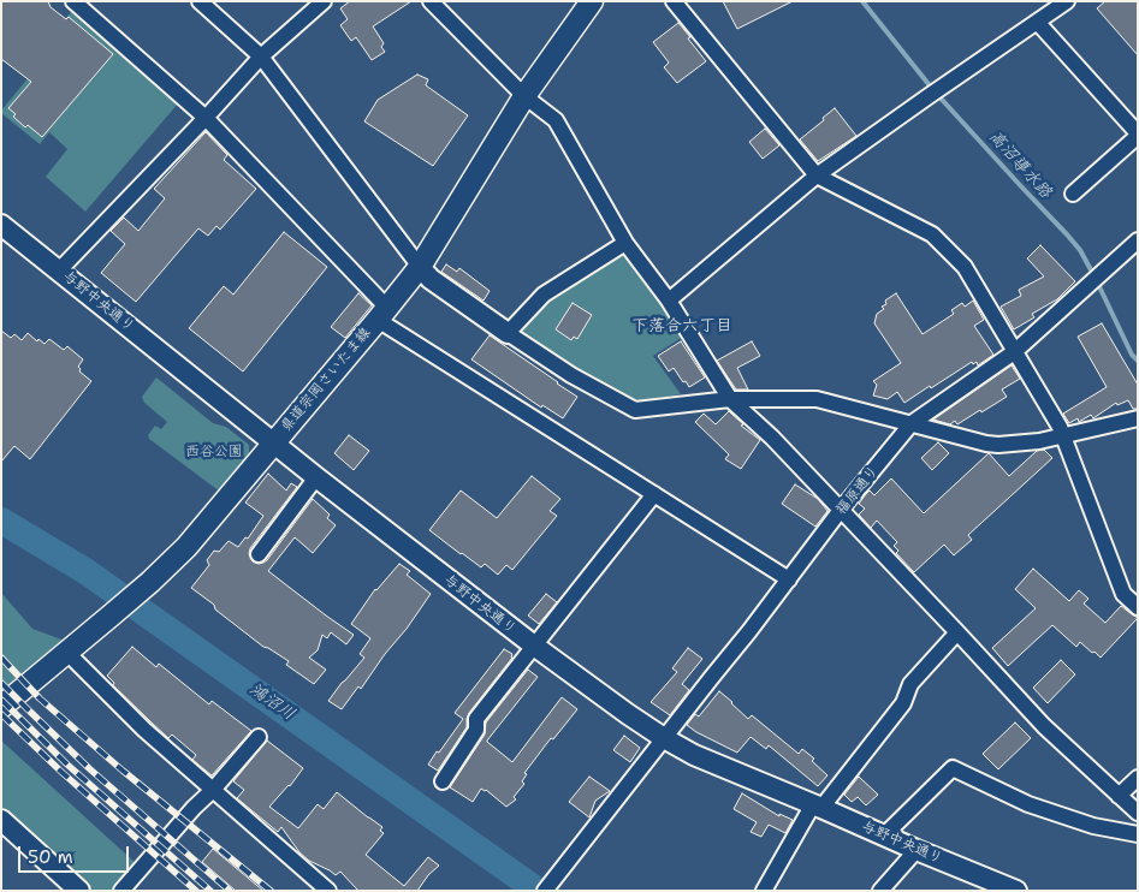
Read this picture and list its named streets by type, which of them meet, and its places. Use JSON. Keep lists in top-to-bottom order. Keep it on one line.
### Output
{"streets":{"main road":["県道宗岡さいたま線"],"street":["与野中央通り","福原通り"]},"crossings":[["与野中央通り","県道宗岡さいたま線"],["与野中央通り","福原通り"]],"districts":["下落合六丁目"],"water":["高沼導水路","鴻沼川"],"parks":["西谷公園"],"scale_bar":"50 m"}
